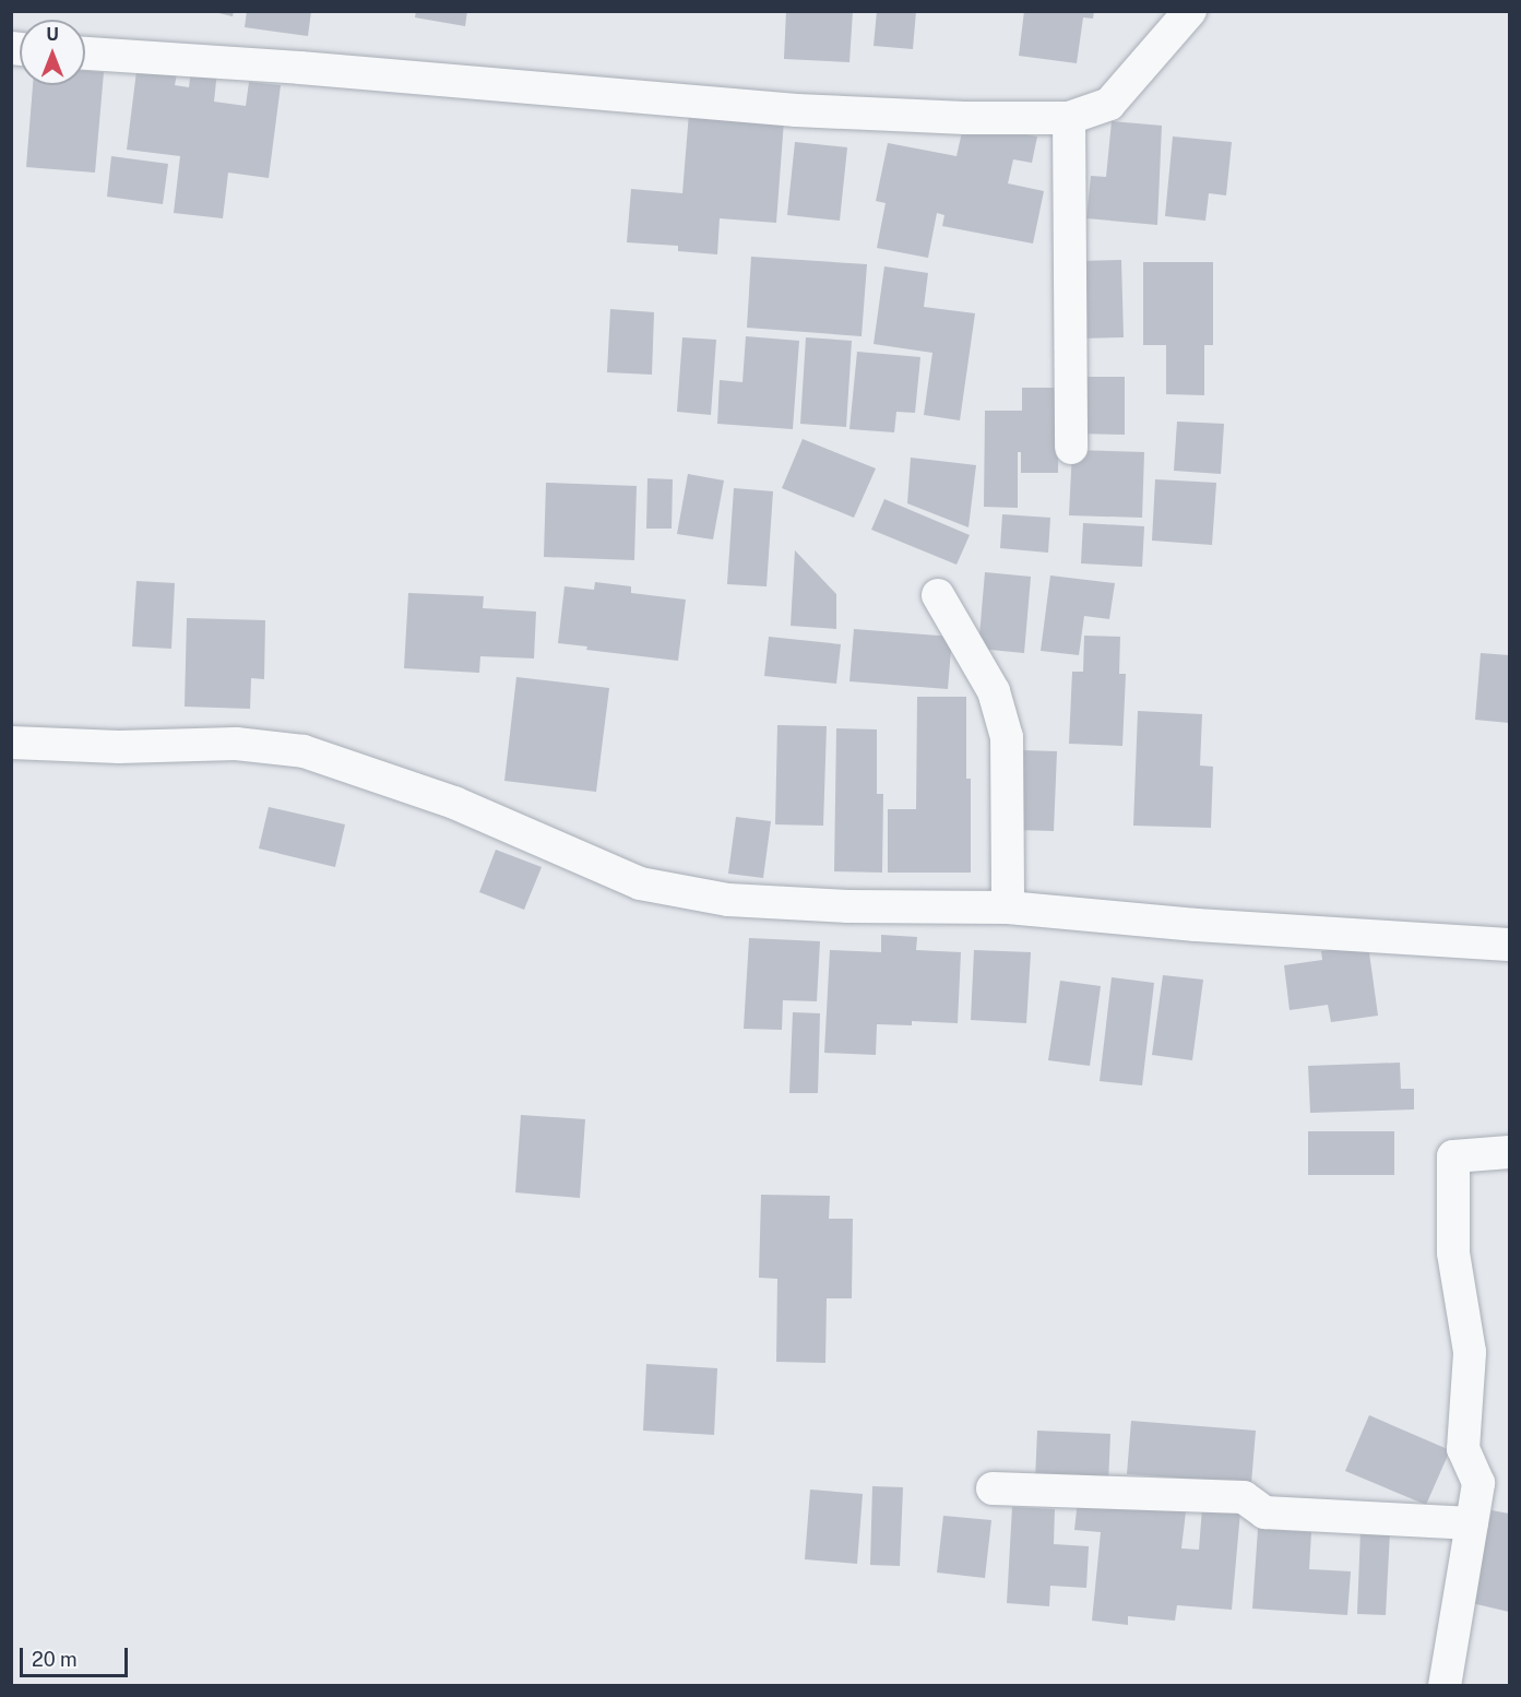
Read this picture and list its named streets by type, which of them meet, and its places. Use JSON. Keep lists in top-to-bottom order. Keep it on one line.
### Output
{"scale_bar":"20 m","north":"top"}
